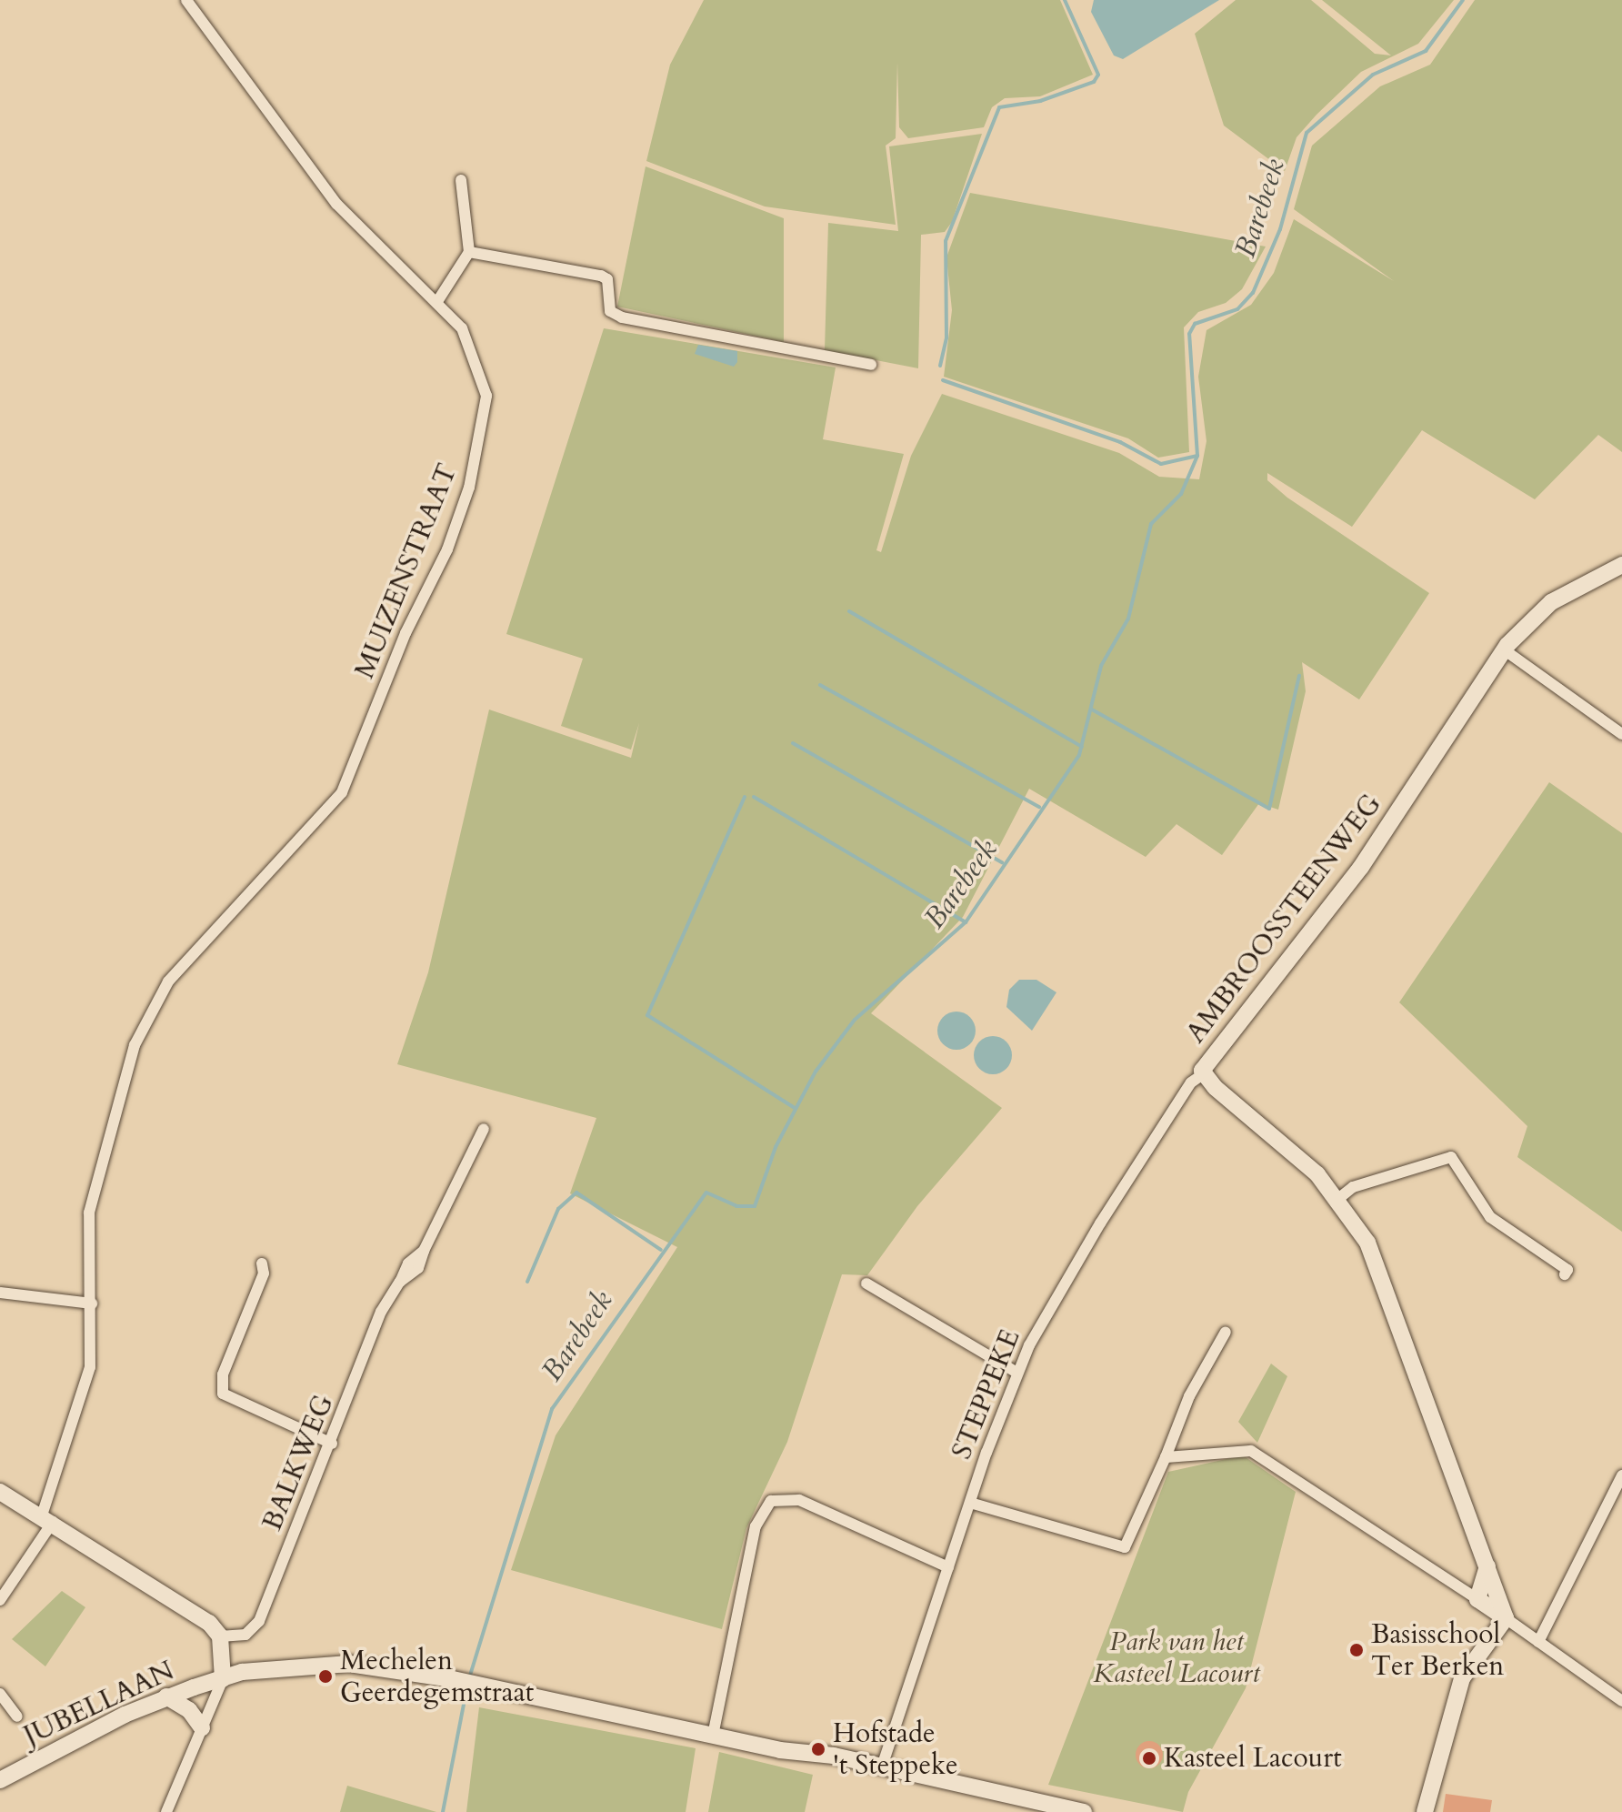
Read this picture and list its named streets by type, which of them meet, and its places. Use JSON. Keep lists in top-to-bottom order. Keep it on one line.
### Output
{"streets":{"street":["MUIZENSTRAAT","AMBROOSSTEENWEG","STEPPEKE","BALKWEG","JUBELLAAN"]},"crossings":[["AMBROOSSTEENWEG","STEPPEKE"],["STEPPEKE","JUBELLAAN"]],"water":["Barebeek"],"parks":["Park van het Kasteel Lacourt"],"places":["Basisschool Ter Berken","Mechelen Geerdegemstraat","Hofstade 't Steppeke","Kasteel Lacourt"]}
